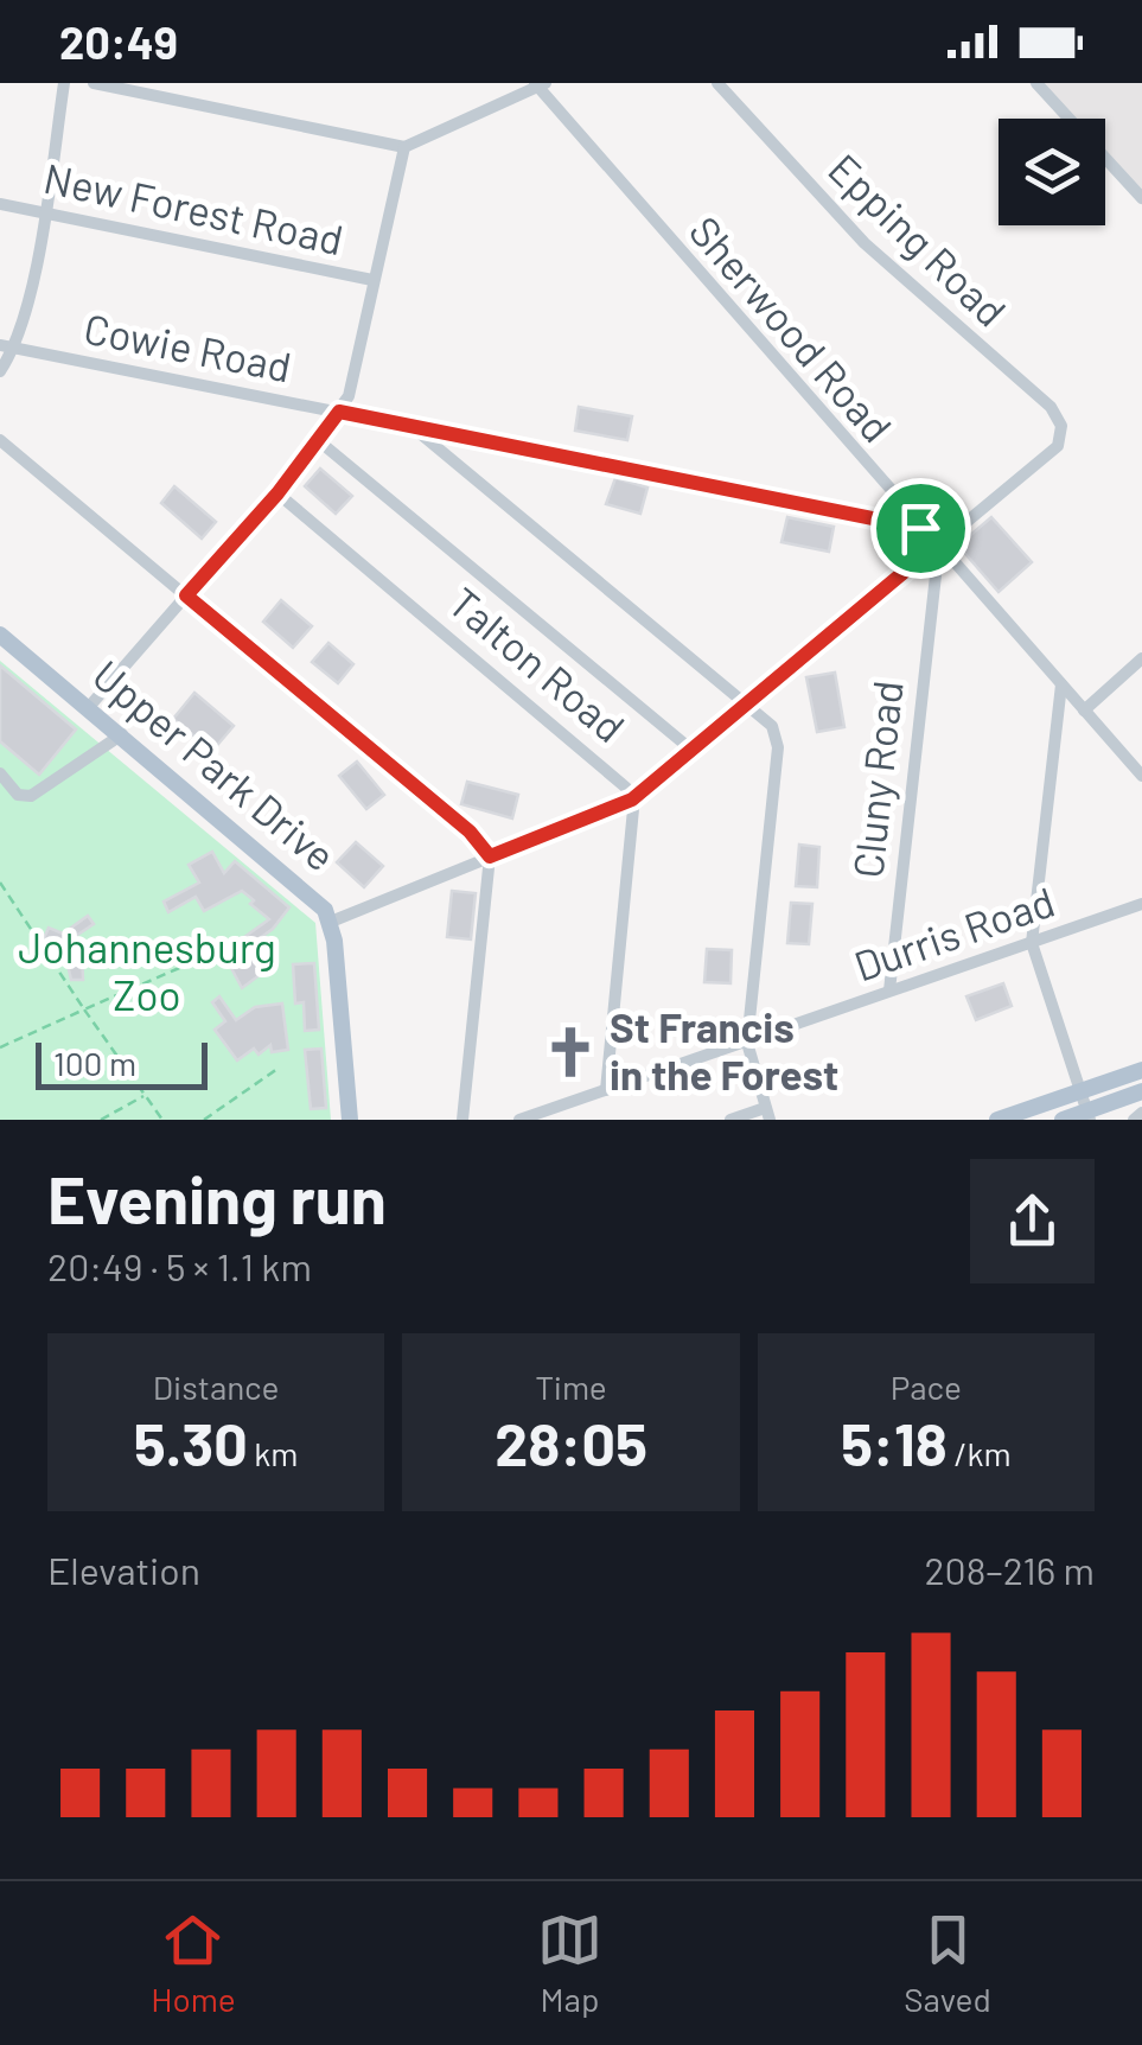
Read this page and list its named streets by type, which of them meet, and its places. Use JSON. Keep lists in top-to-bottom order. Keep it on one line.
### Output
{"streets":{"main road":["Upper Park Drive"],"street":["New Forest Road","Epping Road","Sherwood Road","Cowie Road","Talton Road","Cluny Road","Durris Road"]},"crossings":[["Epping Road","Sherwood Road"],["Sherwood Road","Cowie Road"],["Talton Road","Durris Road"],["Cluny Road","Durris Road"]],"parks":["Johannesburg Zoo"],"places":{"church":["St Francis in the Forest"]},"scale_bar":"100 m","page":{"status":"20:49","scale":"100 m","heading":["Evening run","20:49 · 5 × 1.1 km"],"stats":[["Distance","5.30 km"],["Time","28:05"],["Pace","5:18 /km"]],"chart":["Elevation","208–216 m"],"tabs":["Home","Map","Saved"]}}
